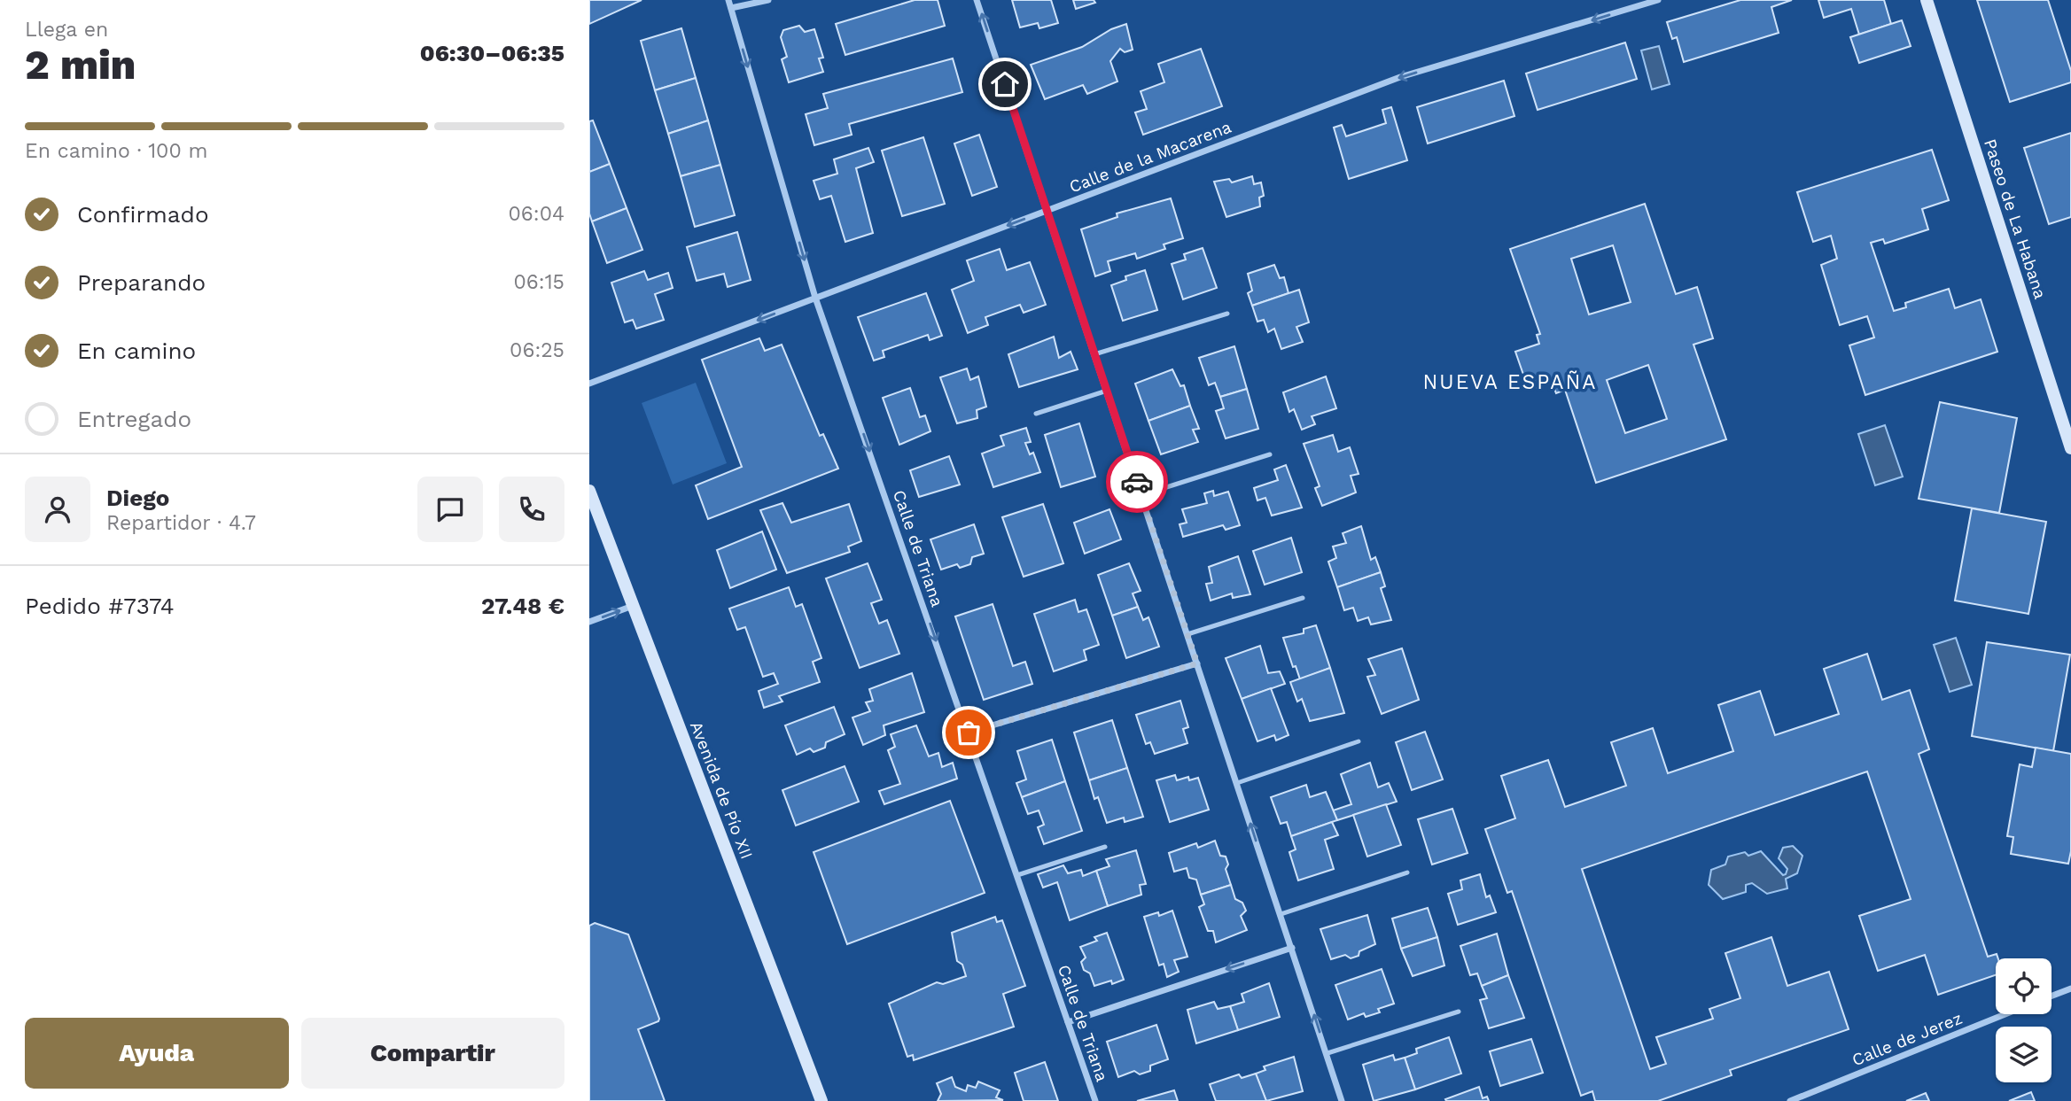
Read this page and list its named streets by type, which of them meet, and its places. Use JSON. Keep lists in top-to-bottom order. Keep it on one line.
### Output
{"streets":{"main road":["Paseo de La Habana","Avenida de Pío XII"],"street":["Calle de la Macarena","Calle de Triana","Calle de Jerez"]},"crossings":[["Calle de la Macarena","Calle de Triana"]],"one_way":["Calle de la Macarena","Calle de Triana"],"districts":["NUEVA ESPAÑA"],"page":{"heading":["2 min","Llega en","06:30–06:35"],"panel":["Diego","Repartidor · 4.7","Pedido #7374","27.48 €"],"bar":"En camino · 100 m","list":[["Confirmado","06:04"],["Preparando","06:15"],["En camino","06:25"],"Entregado"],"buttons":["Ayuda","Compartir"]}}
